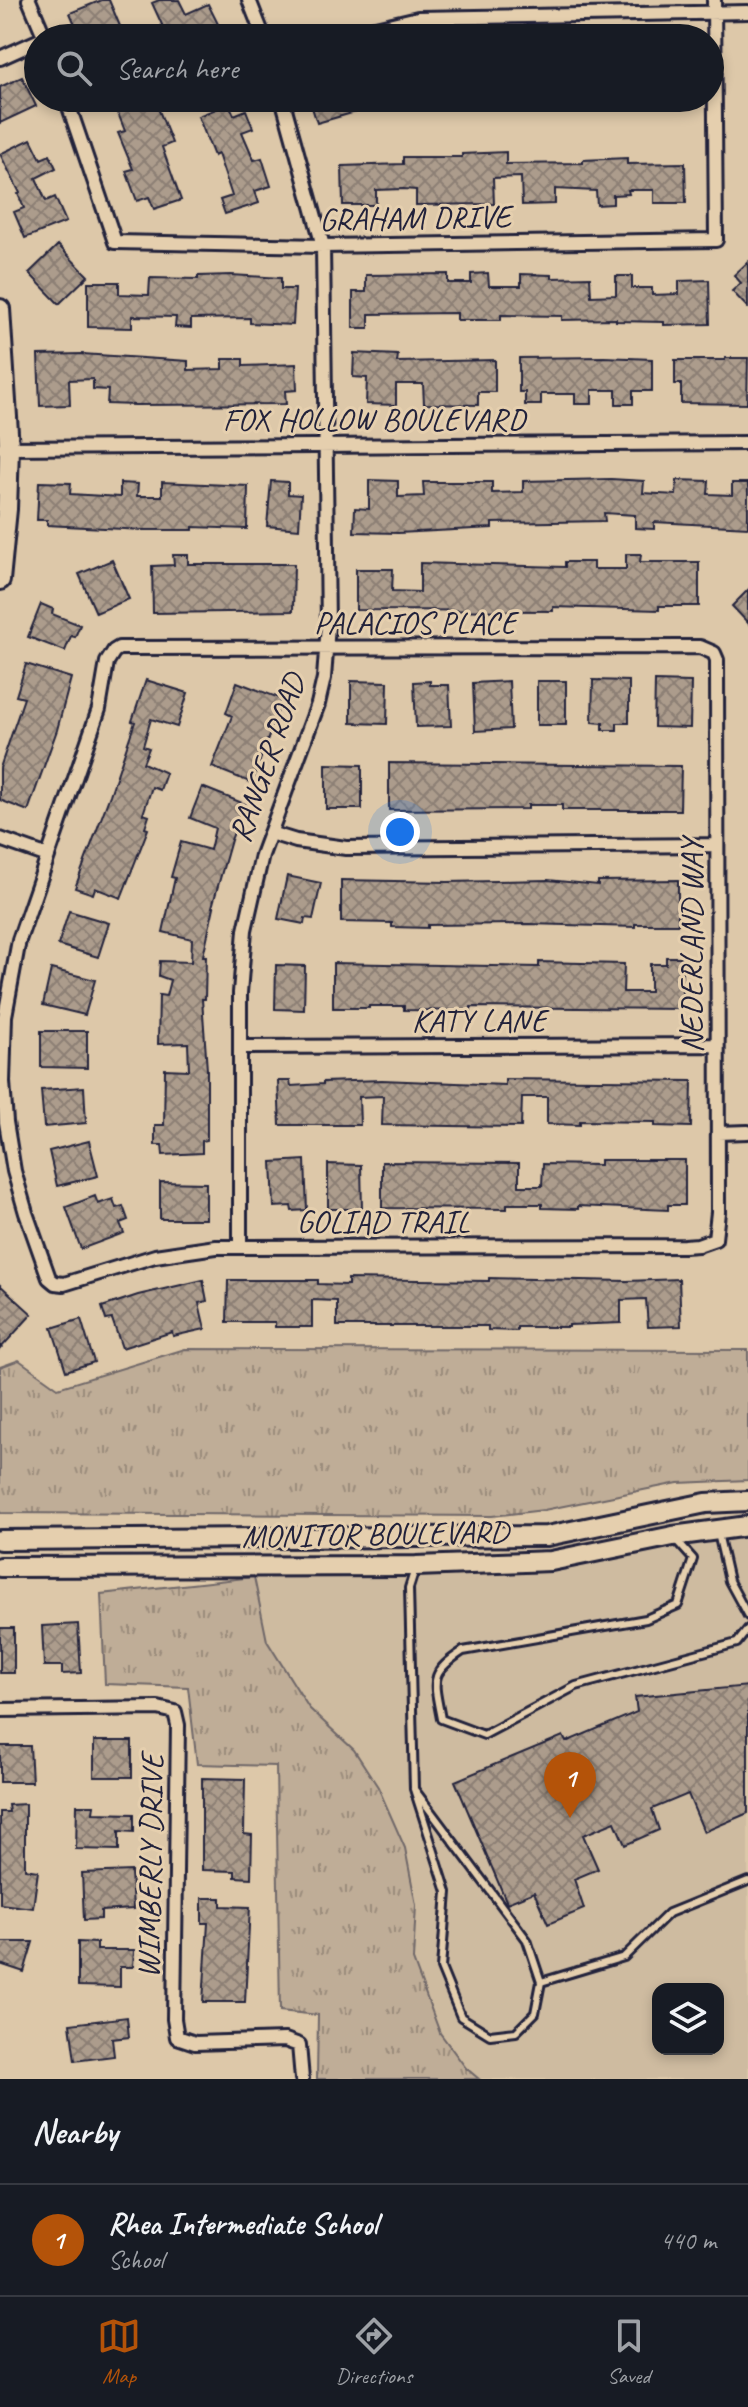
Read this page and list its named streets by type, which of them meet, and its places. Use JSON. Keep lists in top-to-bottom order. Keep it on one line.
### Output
{"streets":{"street":["GRAHAM DRIVE","FOX HOLLOW BOULEVARD","PALACIOS PLACE","RANGER ROAD","NEDERLAND WAY","KATY LANE","GOLIAD TRAIL","MONITOR BOULEVARD","WIMBERLY DRIVE"]},"crossings":[["GRAHAM DRIVE","RANGER ROAD"],["FOX HOLLOW BOULEVARD","RANGER ROAD"],["PALACIOS PLACE","RANGER ROAD"],["PALACIOS PLACE","NEDERLAND WAY"],["PALACIOS PLACE","GOLIAD TRAIL"],["RANGER ROAD","KATY LANE"],["RANGER ROAD","GOLIAD TRAIL"],["NEDERLAND WAY","KATY LANE"],["NEDERLAND WAY","GOLIAD TRAIL"]],"page":{"search":"Search here","pins":"1","heading":"Nearby","list":[{"mark":"1","name":"Rhea Intermediate School","note":"School","value":"440 m"}],"nav":["Map","Directions","Saved"]}}
